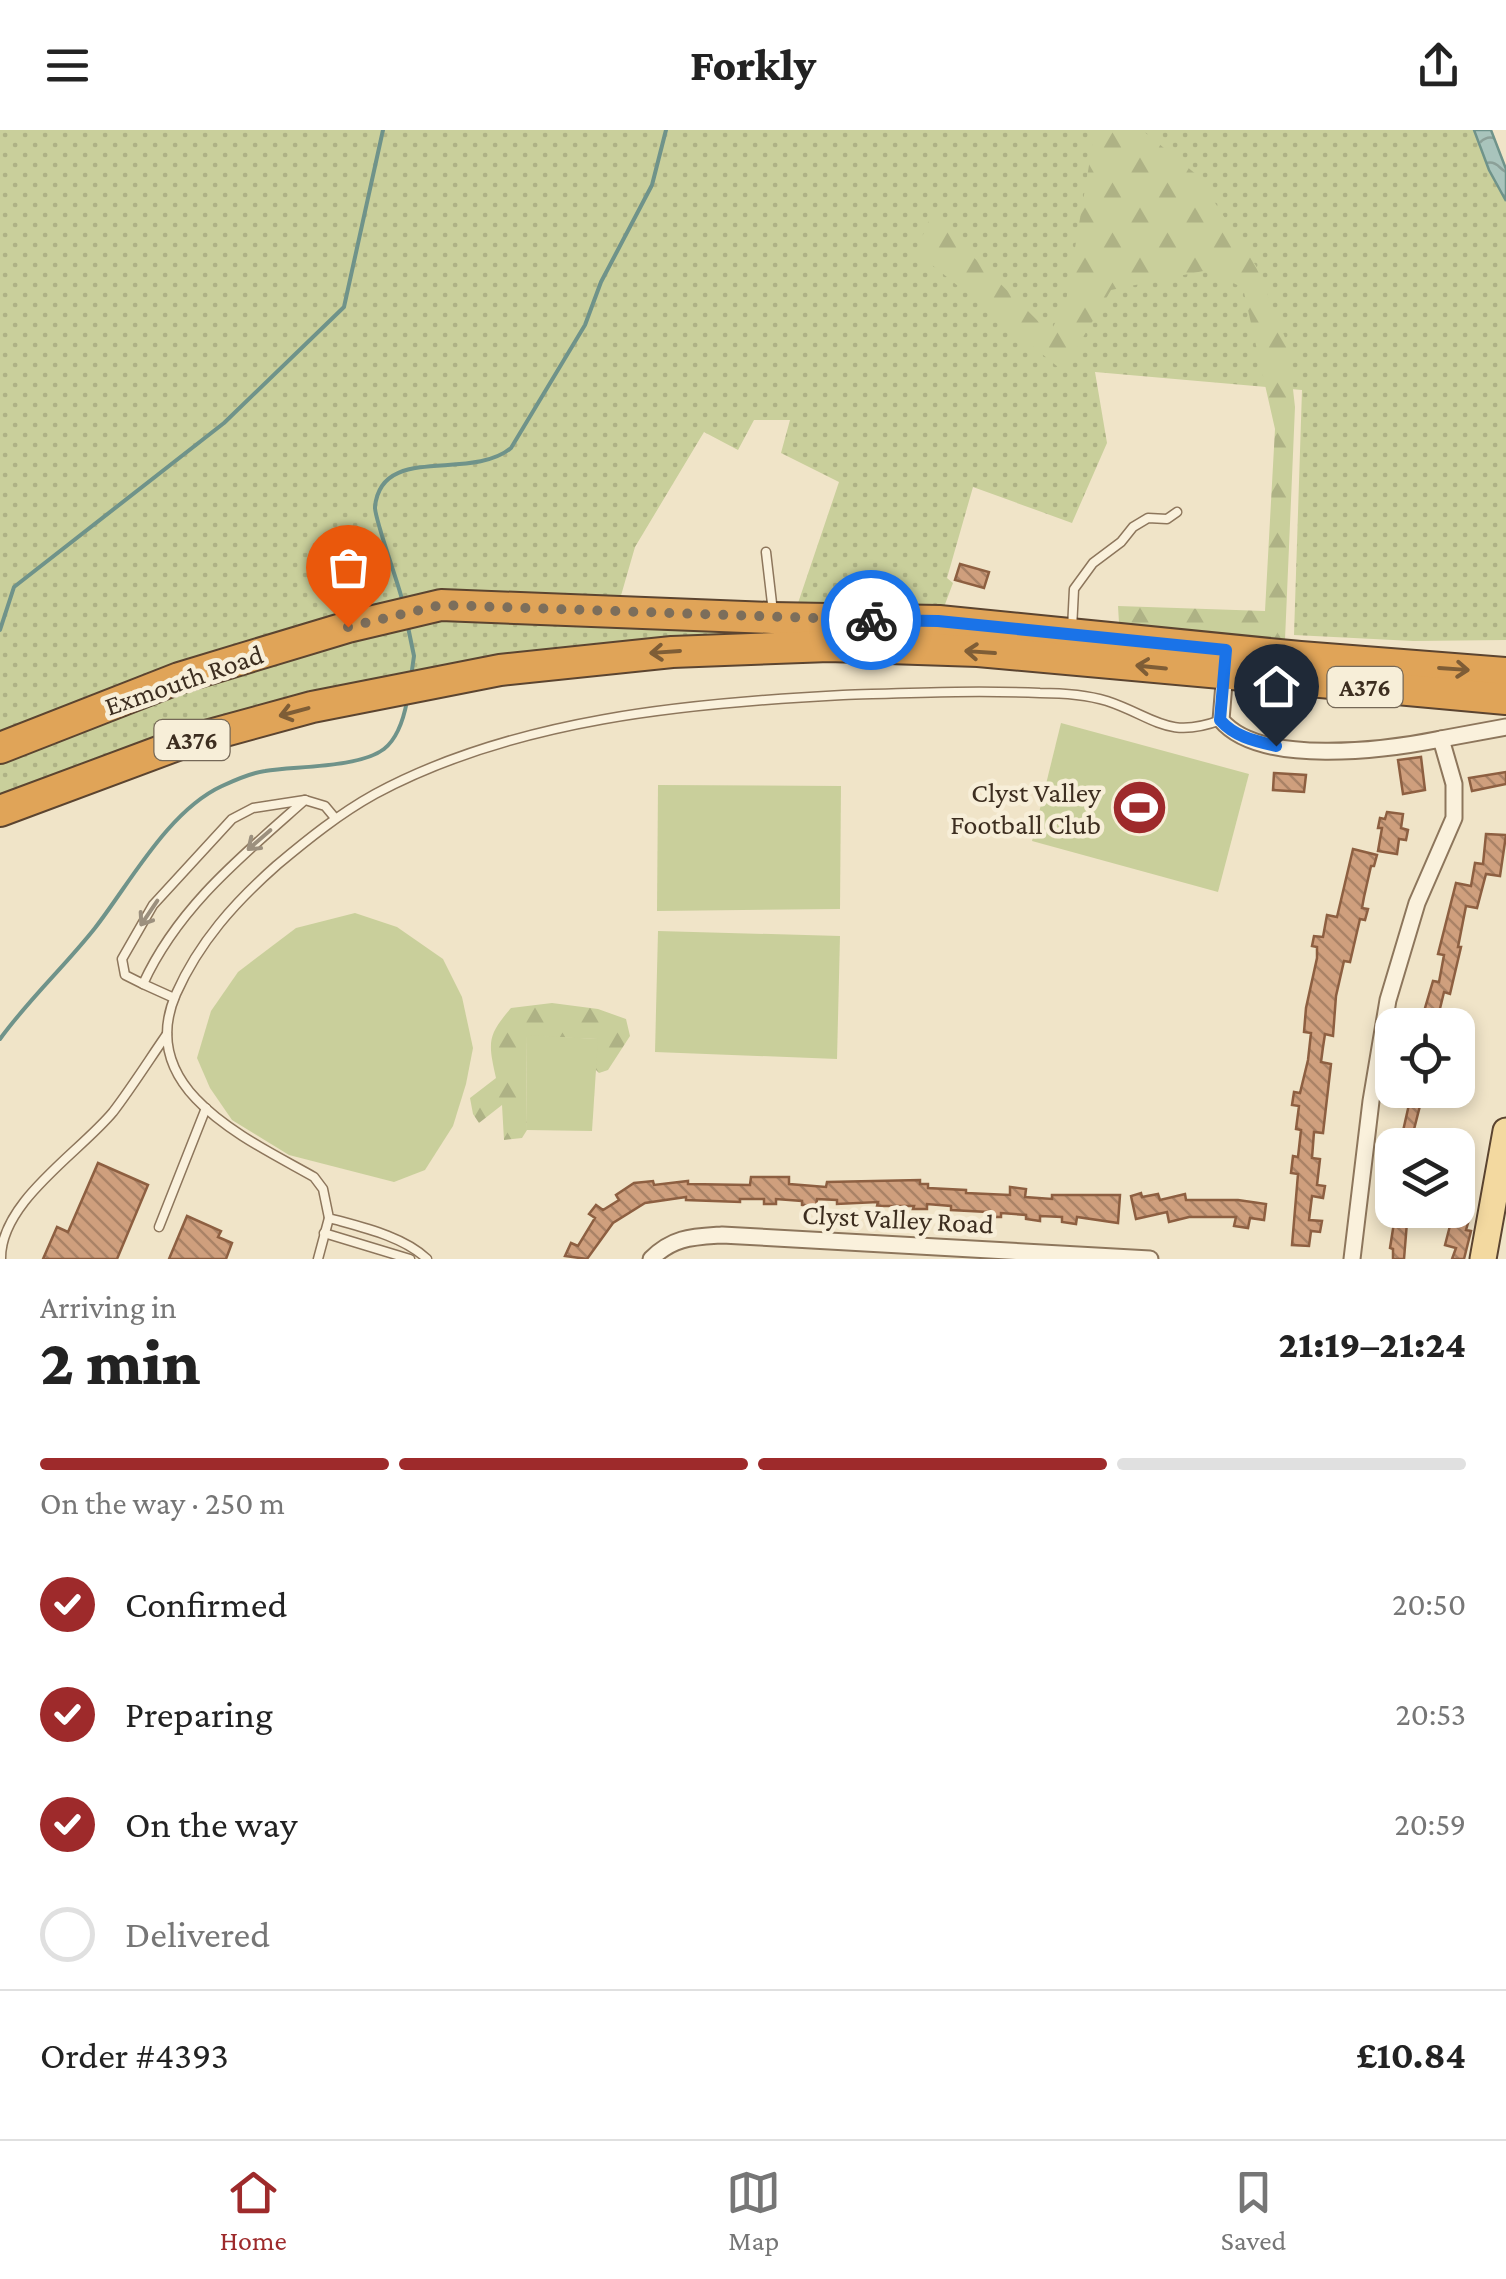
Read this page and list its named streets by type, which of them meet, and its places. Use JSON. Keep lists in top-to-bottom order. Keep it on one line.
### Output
{"streets":{"highway":["Exmouth Road","A376"],"street":["Clyst Valley Road"]},"places":{"sports":["Clyst Valley Football Club"]},"page":{"header":"Forkly","heading":["2 min","Arriving in","21:19–21:24"],"panel":["Order #4393","£10.84"],"bar":"On the way · 250 m","list":[["Confirmed","20:50"],["Preparing","20:53"],["On the way","20:59"],"Delivered"],"tabs":["Home","Map","Saved"]}}
